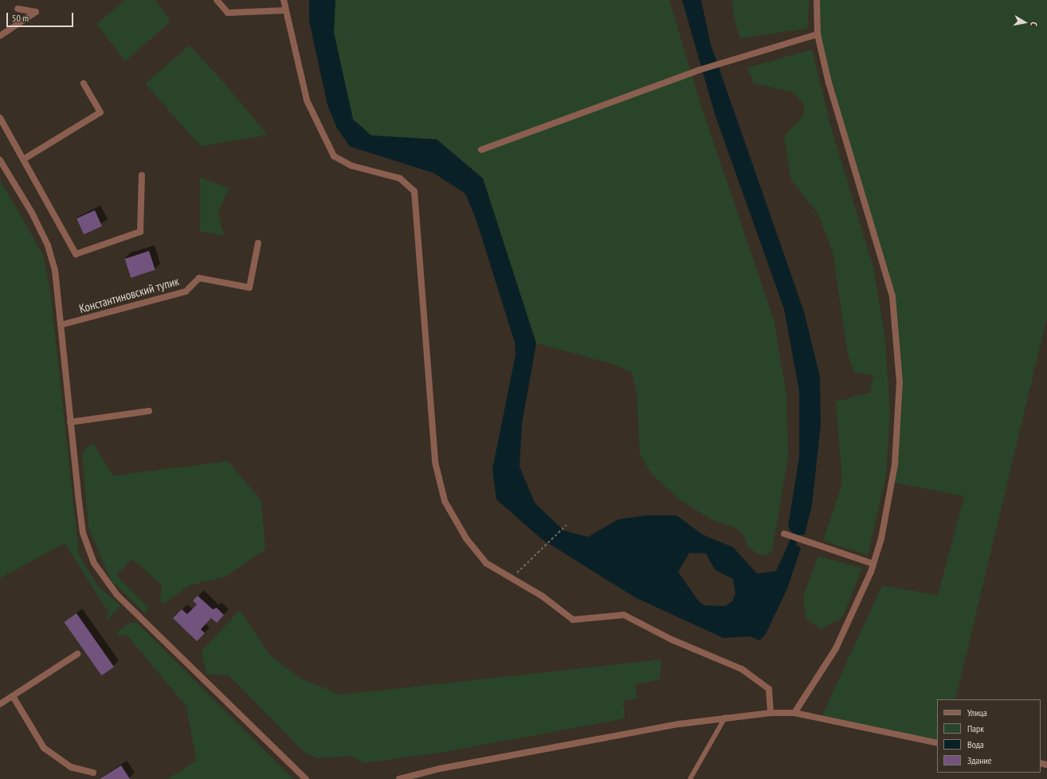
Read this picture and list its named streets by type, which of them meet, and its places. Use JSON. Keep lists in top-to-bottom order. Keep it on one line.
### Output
{"streets":{"street":["Константиновский тупик"]},"legend":["Улица","Парк","Вода","Здание"],"scale_bar":"50 m","north":"right"}
